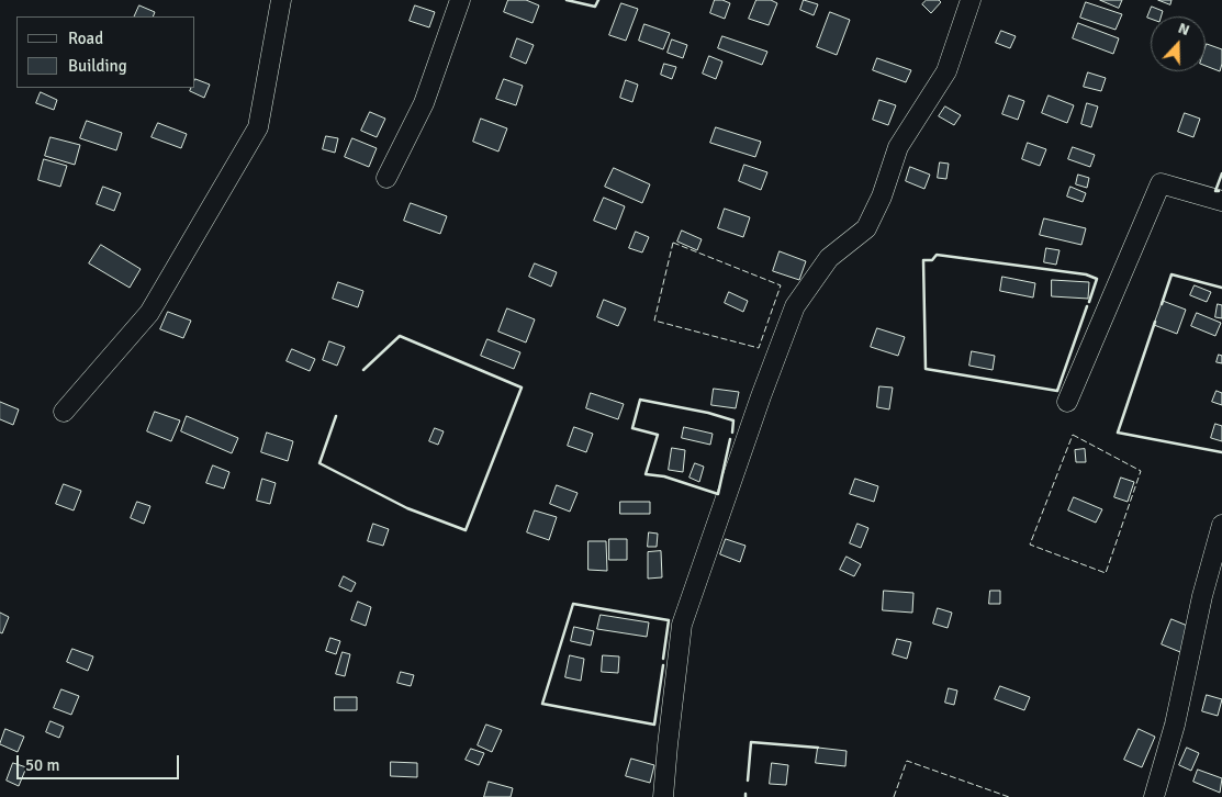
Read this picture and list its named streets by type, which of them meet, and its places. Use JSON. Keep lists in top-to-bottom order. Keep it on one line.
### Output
{"legend":["Road","Building"],"scale_bar":"50 m","north":"top"}
